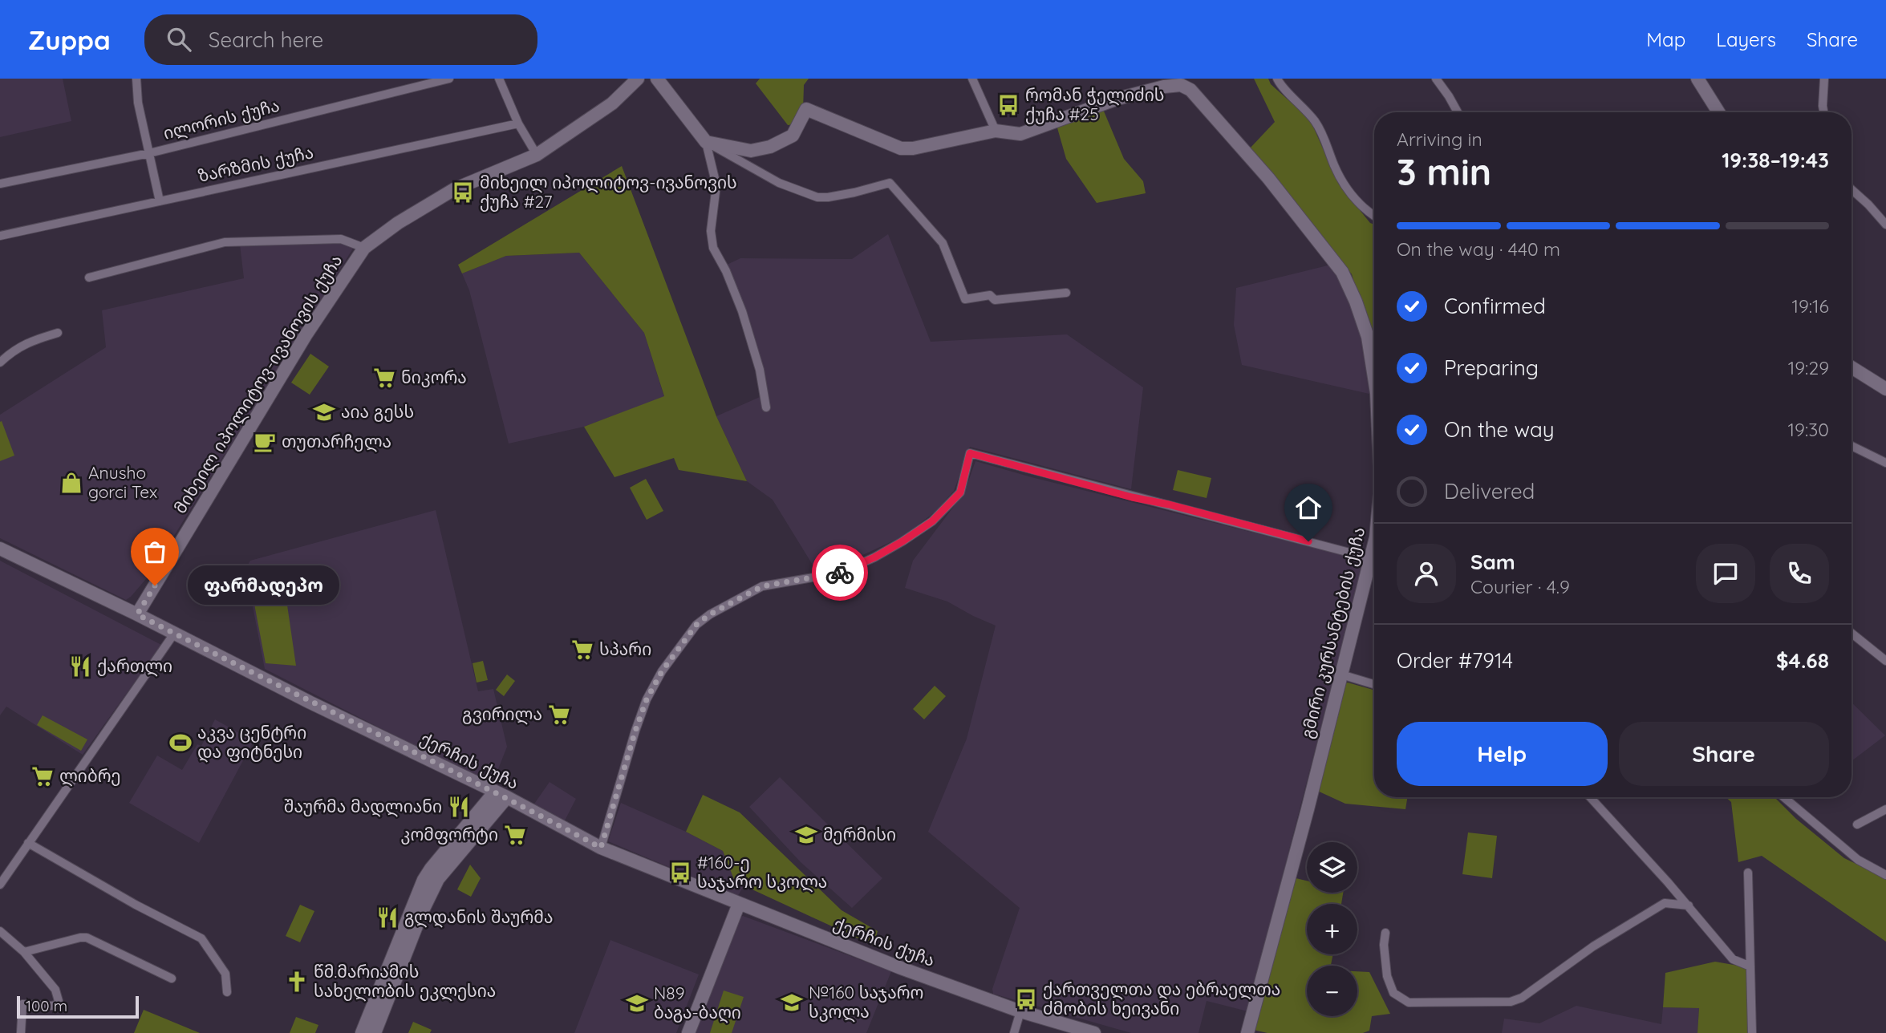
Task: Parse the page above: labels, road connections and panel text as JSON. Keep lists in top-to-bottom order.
{
  "streets": {
    "street": [
      "ილორის ქუჩა",
      "ზარზმის ქუჩა",
      "მიხეილ იპოლიტოვ-ივანოვის ქუჩა",
      "გმირი კურსანტების ქუჩა",
      "ქერჩის ქუჩა"
    ]
  },
  "crossings": [
    ["მიხეილ იპოლიტოვ-ივანოვის ქუჩა", "ქერჩის ქუჩა"]
  ],
  "places": {
    "bus stop": [
      "რომან ჭელიძის ქუჩა #25",
      "მიხეილ იპოლიტოვ-ივანოვის ქუჩა #27",
      "#160-ე საჯარო სკოლა",
      "ქართველთა და ებრაელთა ძმობის ხეივანი"
    ],
    "supermarket": [
      "ნიკორა",
      "სპარი",
      "გვირილა",
      "ლიბრე",
      "კომფორტი"
    ],
    "school or university": [
      "აია გესს",
      "მერმისი",
      "№160 საჯარო სკოლა",
      "N89 ბაგა-ბაღი"
    ],
    "cafe": ["თუთარჩელა"],
    "shop": ["Anusho gorci Tex"],
    "other": ["ფარმადეპო"],
    "restaurant": ["ქართლი", "შაურმა მადლიანი", "გლდანის შაურმა"],
    "sports": ["აკვა ცენტრი და ფიტნესი"],
    "church": ["წმ.მარიამის სახელობის ეკლესია"]
  },
  "scale_bar": "100 m",
  "page": {
    "header": "Zuppa",
    "search": "Search here",
    "nav": ["Map", "Layers", "Share"],
    "heading": ["3 min", "Arriving in", "19:38–19:43"],
    "panel": [
      "Sam",
      "Courier · 4.9",
      "Order #7914",
      "$4.68"
    ],
    "bar": "On the way · 440 m",
    "list": [
      ["Confirmed", "19:16"],
      ["Preparing", "19:29"],
      ["On the way", "19:30"],
      "Delivered"
    ],
    "bubble": "ფარმადეპო",
    "buttons": ["Help", "Share"],
    "map_buttons": ["+", "−"],
    "scale": "100 m"
  }
}
